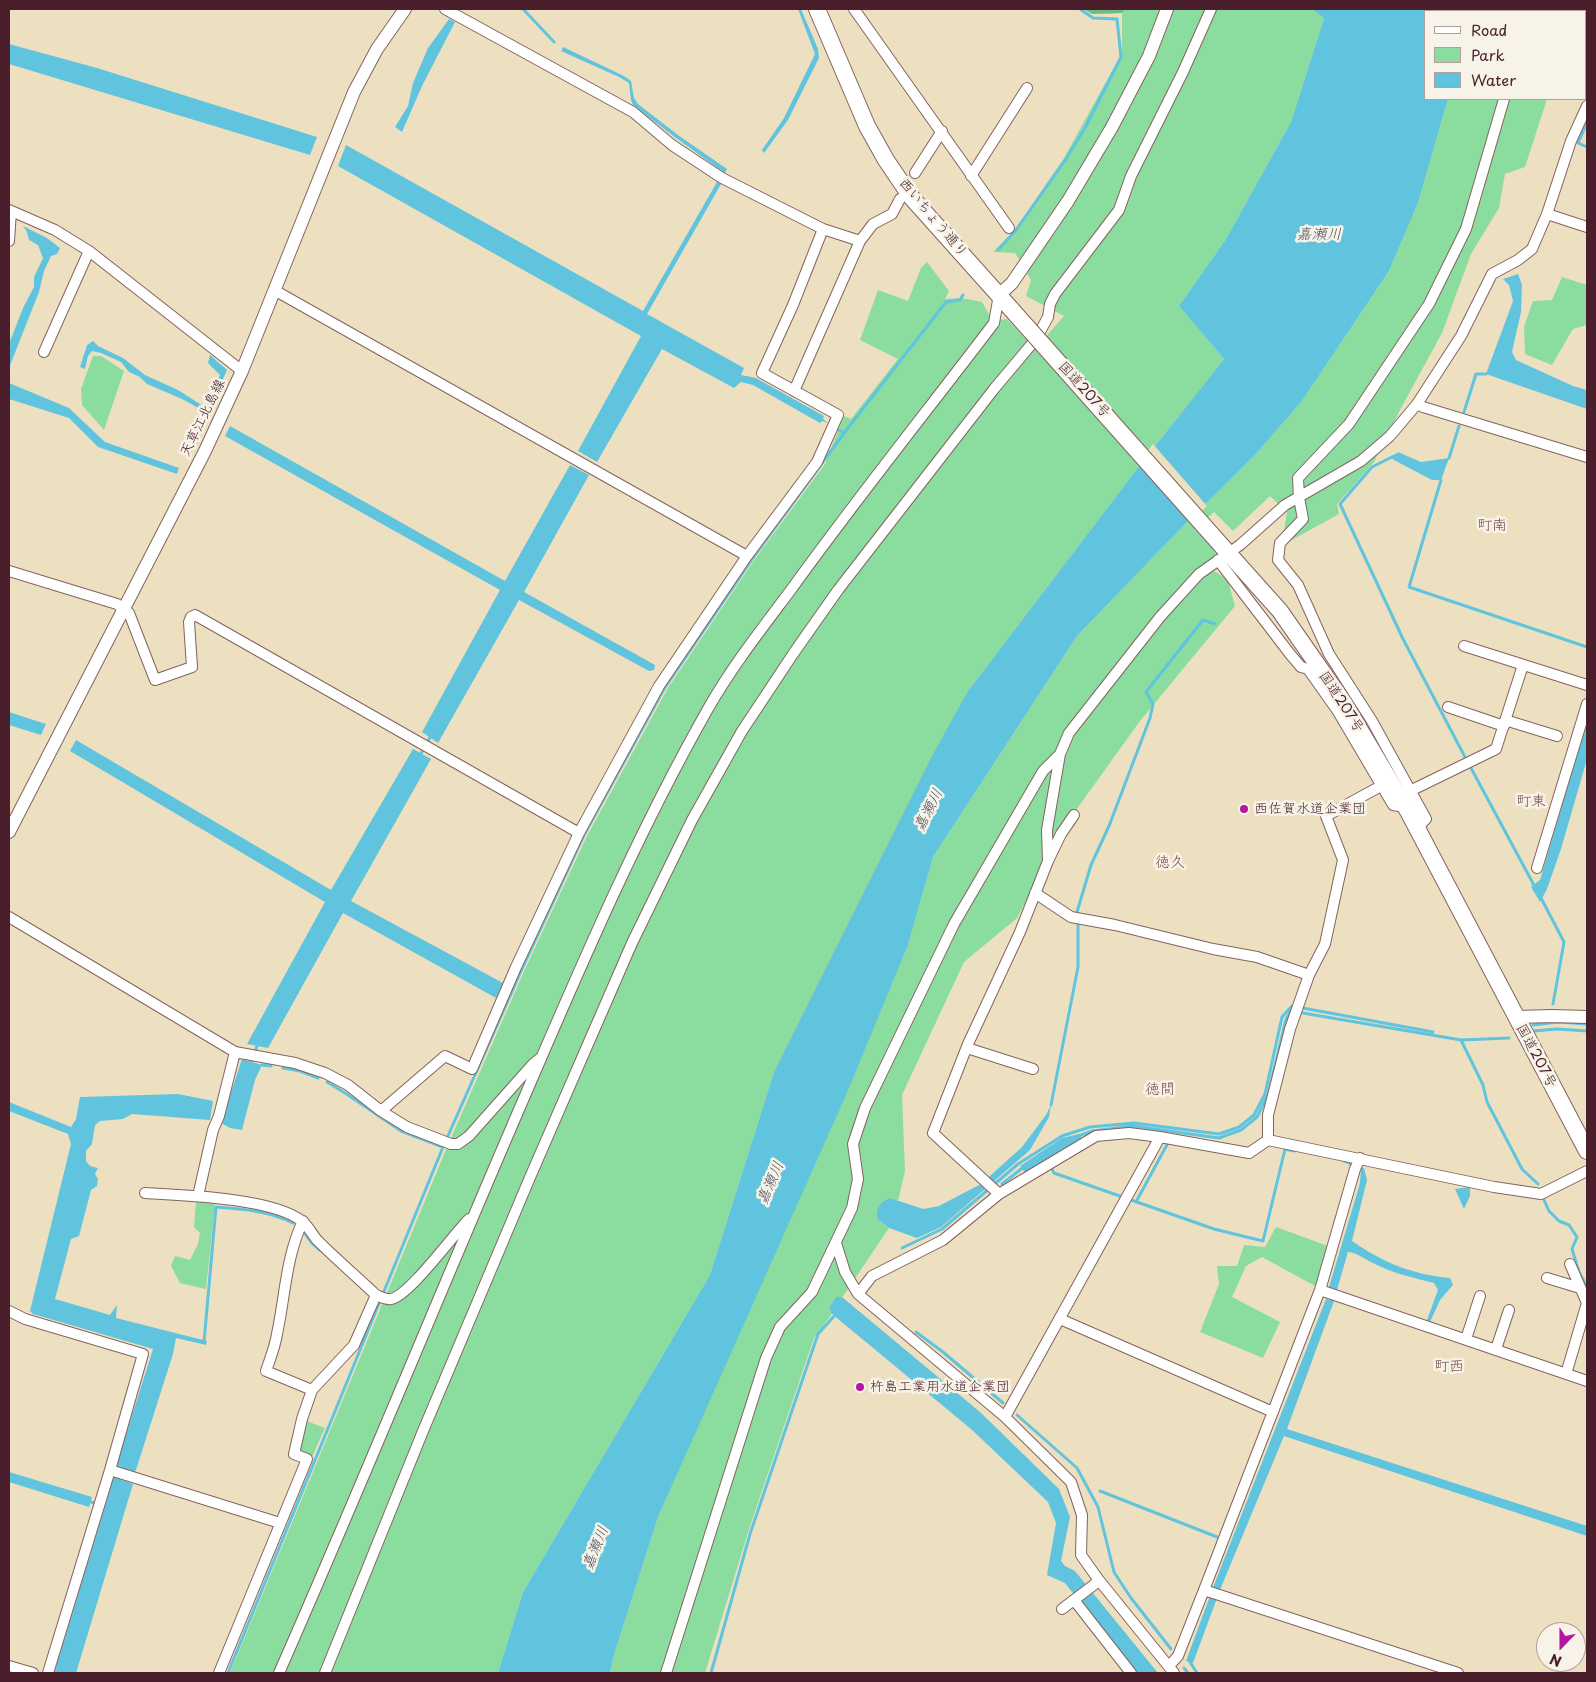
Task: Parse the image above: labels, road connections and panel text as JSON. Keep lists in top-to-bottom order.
{
  "streets": {
    "highway": ["西いちょう通り", "国道207号"],
    "street": ["天草江北島線"]
  },
  "crossings": [
    ["西いちょう通り", "国道207号"]
  ],
  "districts": [
    "町南",
    "町東",
    "徳久",
    "徳間",
    "町西"
  ],
  "water": ["嘉瀬川"],
  "places": ["西佐賀水道企業団", "杵島工業用水道企業団"],
  "legend": ["Road", "Park", "Water"],
  "north": "bottom"
}
